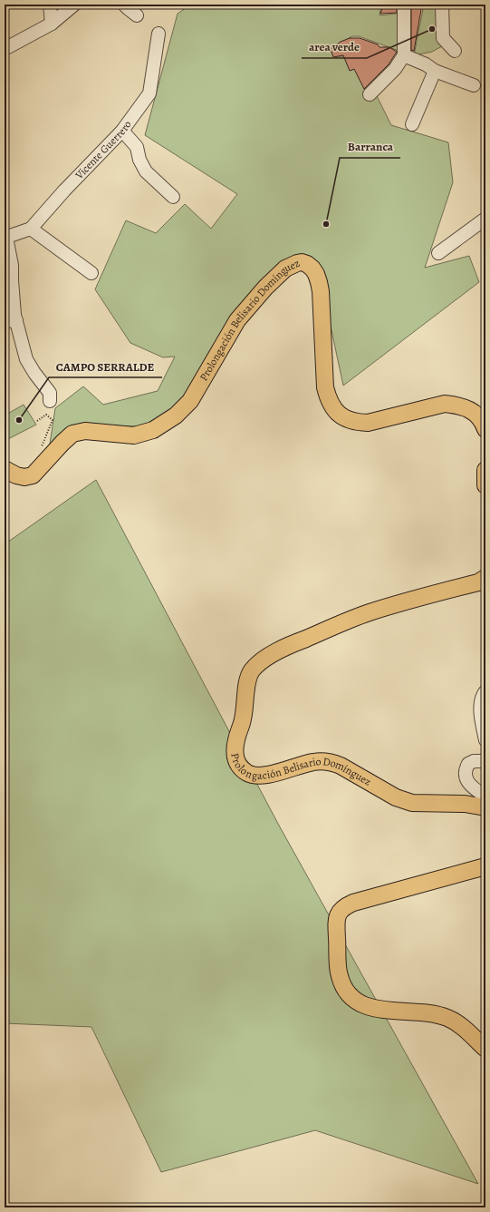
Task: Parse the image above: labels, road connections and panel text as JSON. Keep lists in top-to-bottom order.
{
  "streets": {
    "main road": ["Prolongación Belisario Domínguez"],
    "street": ["Vicente Guerrero"]
  },
  "places": ["area verde", "Barranca", "CAMPO SERRALDE"]
}
